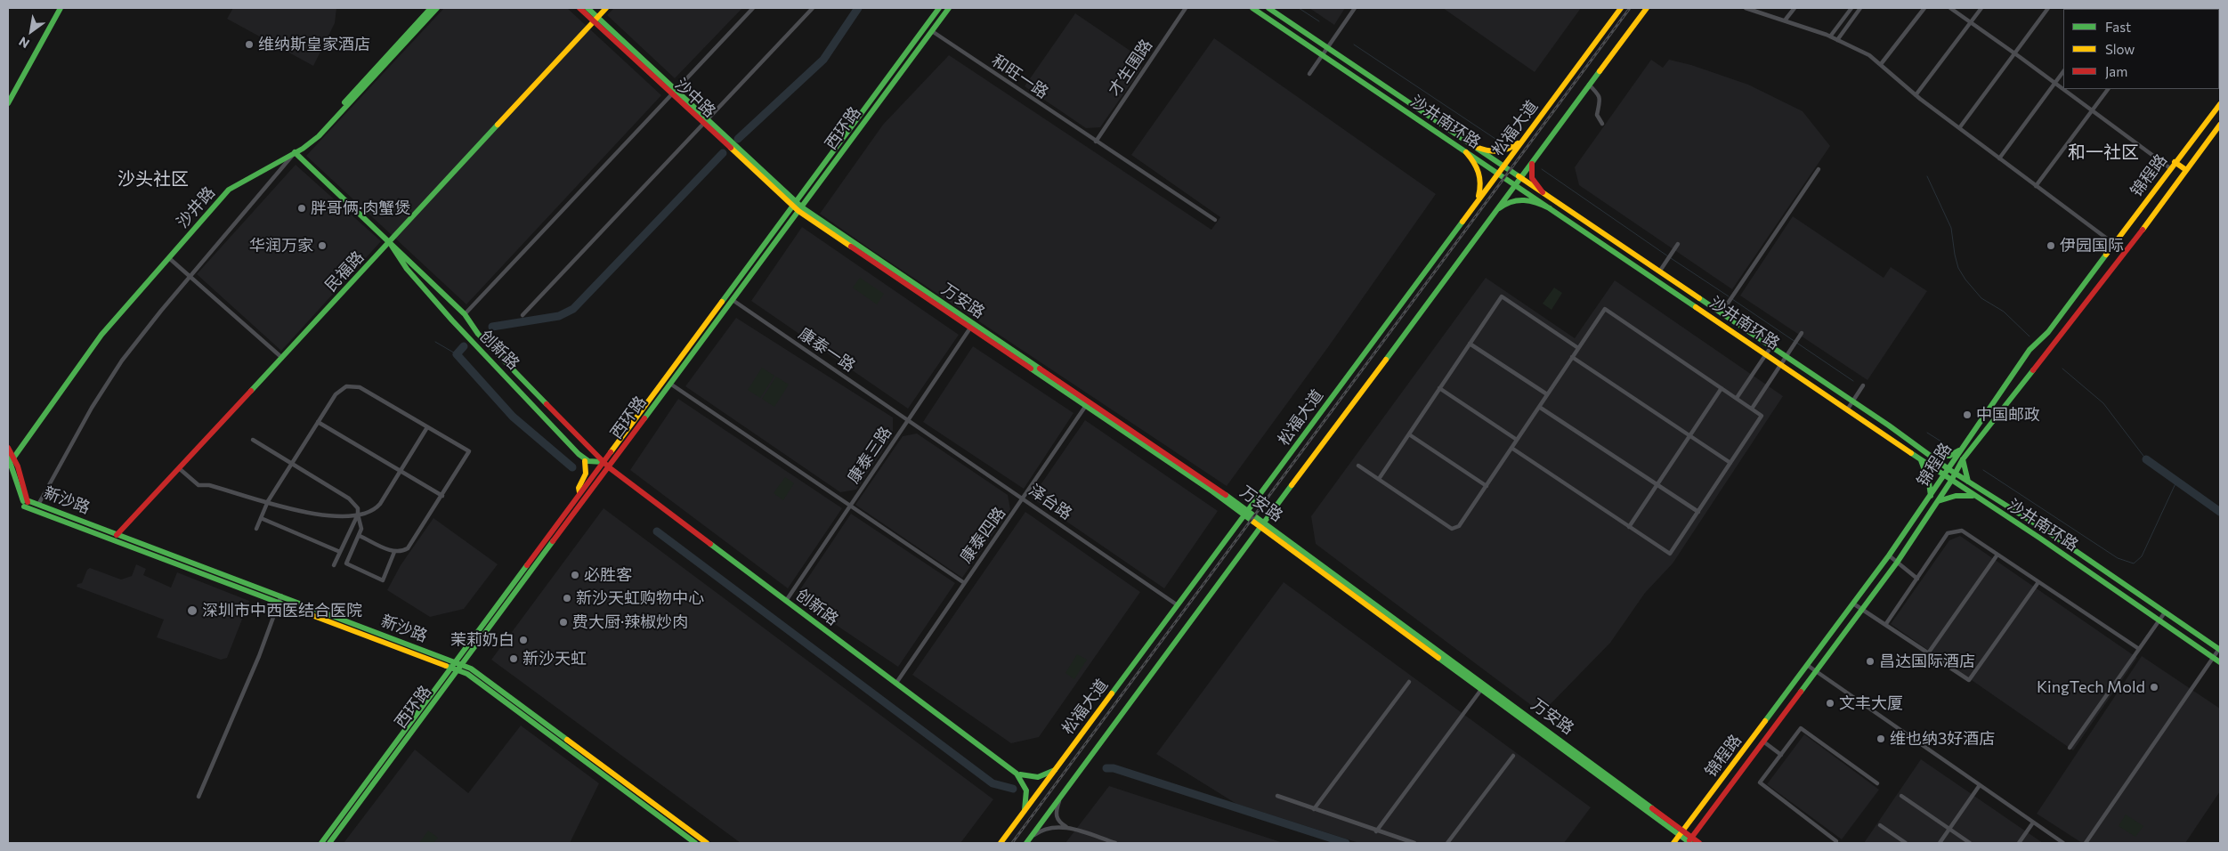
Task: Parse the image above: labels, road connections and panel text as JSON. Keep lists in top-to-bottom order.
{
  "streets": {
    "main road": [
      "沙中路",
      "沙井南环路",
      "西环路",
      "松福大道",
      "锦程路",
      "沙井路",
      "民福路",
      "万安路",
      "创新路",
      "新沙路"
    ],
    "street": [
      "才生围路",
      "和旺一路",
      "康泰一路",
      "康泰三路",
      "泽台路",
      "康泰四路"
    ]
  },
  "crossings": [
    ["才生围路", "和旺一路"],
    ["和旺一路", "西环路"],
    ["沙中路", "西环路"],
    ["沙中路", "民福路"],
    ["沙中路", "万安路"],
    ["沙井南环路", "松福大道"],
    ["沙井南环路", "锦程路"],
    ["西环路", "万安路"],
    ["西环路", "创新路"],
    ["西环路", "康泰一路"],
    ["西环路", "新沙路"],
    ["松福大道", "万安路"],
    ["松福大道", "创新路"],
    ["松福大道", "泽台路"],
    ["锦程路", "万安路"],
    ["沙井路", "创新路"],
    ["沙井路", "新沙路"],
    ["民福路", "创新路"],
    ["民福路", "新沙路"],
    ["万安路", "康泰三路"],
    ["万安路", "康泰四路"],
    ["创新路", "康泰三路"],
    ["创新路", "康泰四路"],
    ["康泰一路", "康泰三路"],
    ["康泰一路", "泽台路"],
    ["康泰三路", "泽台路"],
    ["泽台路", "康泰四路"]
  ],
  "districts": ["和一社区", "沙头社区"],
  "places": [
    "维纳斯皇家酒店",
    "胖哥俩·肉蟹煲",
    "华润万家",
    "伊园国际",
    "中国邮政",
    "必胜客",
    "新沙天虹购物中心",
    "深圳市中西医结合医院",
    "费大厨·辣椒炒肉",
    "茉莉奶白",
    "新沙天虹",
    "昌达国际酒店",
    "KingTech Mold",
    "文丰大厦",
    "维也纳3好酒店"
  ],
  "legend": ["Fast", "Slow", "Jam"],
  "north": "bottom left"
}
